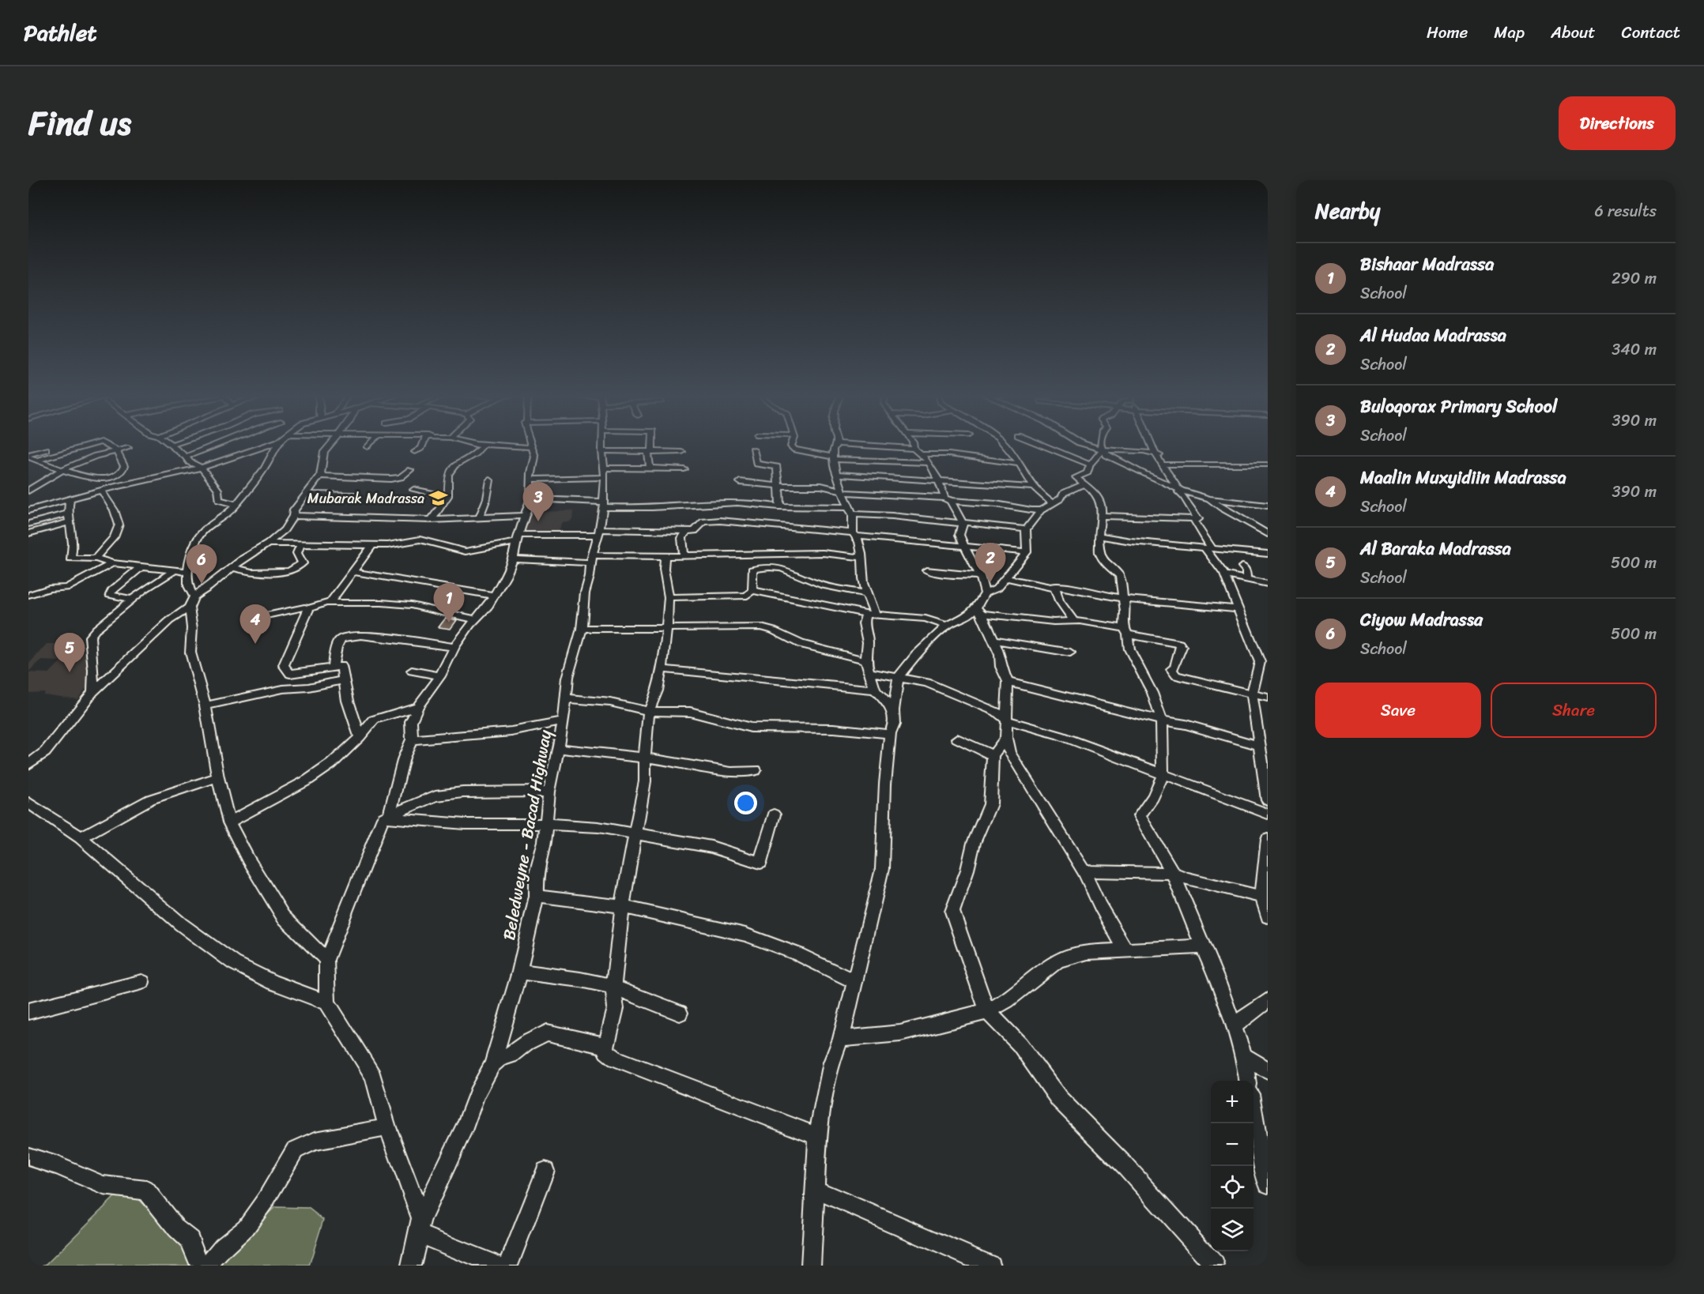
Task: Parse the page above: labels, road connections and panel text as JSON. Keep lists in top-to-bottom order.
{
  "streets": {
    "street": ["Beledweyne - Bacad Highway"]
  },
  "places": {
    "school or university": ["Mubarak Madrassa"]
  },
  "page": {
    "header": "Pathlet",
    "nav": [
      "Home",
      "Map",
      "About",
      "Contact"
    ],
    "title": "Find us",
    "buttons": [
      "Directions",
      ["Save", "Share"]
    ],
    "heading": ["Nearby", "6 results"],
    "list": [
      {
        "mark": "1",
        "name": "Bishaar Madrassa",
        "note": "School",
        "value": "290 m"
      },
      {
        "mark": "2",
        "name": "Al Hudaa Madrassa",
        "note": "School",
        "value": "340 m"
      },
      {
        "mark": "3",
        "name": "Buloqorax Primary School",
        "note": "School",
        "value": "390 m"
      },
      {
        "mark": "4",
        "name": "Maalin Muxyidiin Madrassa",
        "note": "School",
        "value": "390 m"
      },
      {
        "mark": "5",
        "name": "Al Baraka Madrassa",
        "note": "School",
        "value": "500 m"
      },
      {
        "mark": "6",
        "name": "Ciyow Madrassa",
        "note": "School",
        "value": "500 m"
      }
    ],
    "pins": [
      "3",
      "2",
      "6",
      "1",
      "4",
      "5"
    ],
    "map_buttons": ["+", "−"]
  }
}
